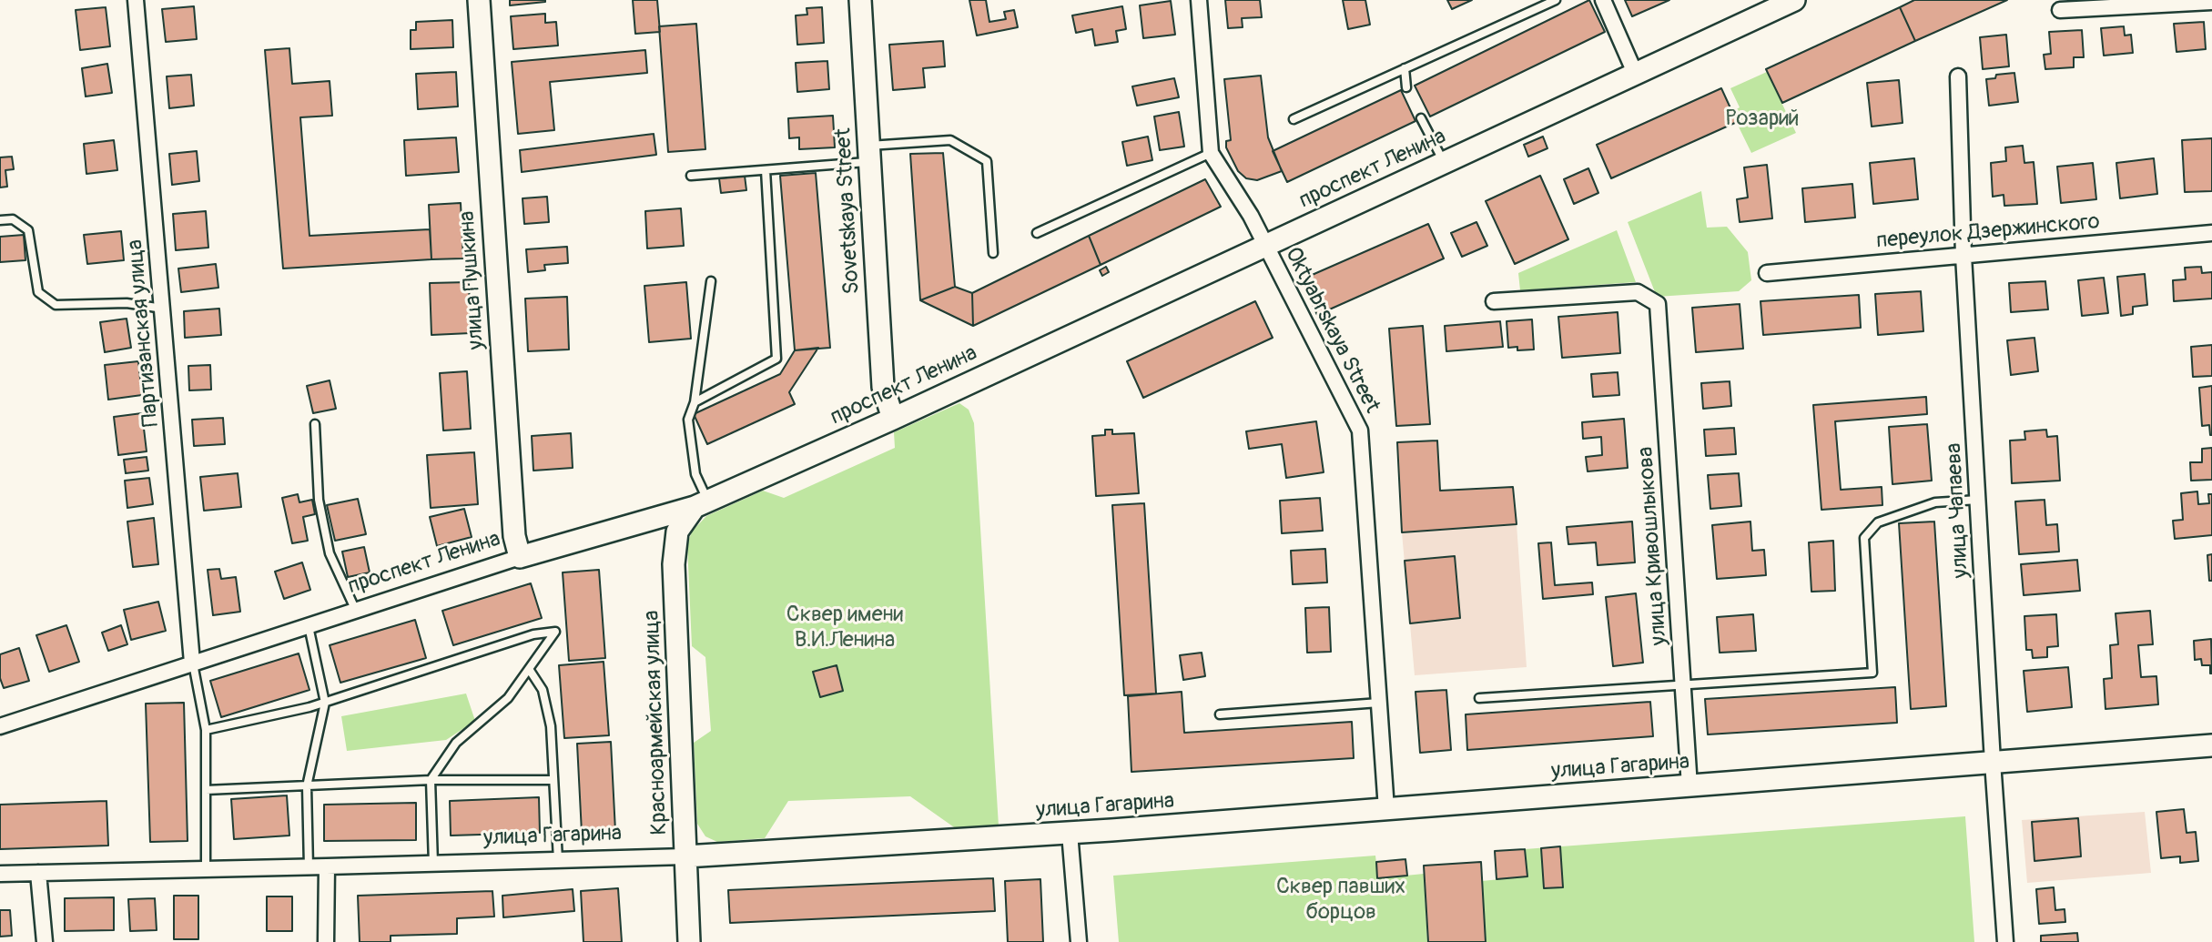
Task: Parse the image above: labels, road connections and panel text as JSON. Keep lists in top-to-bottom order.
{
  "streets": {
    "street": [
      "проспект Ленина",
      "Sovetskaya Street",
      "переулок Дзержинского",
      "улица Пушкина",
      "Oktyabrskaya Street",
      "Партизанская улица",
      "улица Чапаева",
      "улица Кривошлыкова",
      "Красноармейская улица",
      "улица Гагарина"
    ]
  },
  "crossings": [
    ["проспект Ленина", "Sovetskaya Street"],
    ["проспект Ленина", "улица Пушкина"],
    ["проспект Ленина", "Oktyabrskaya Street"],
    ["проспект Ленина", "Партизанская улица"],
    ["проспект Ленина", "Красноармейская улица"],
    ["переулок Дзержинского", "улица Чапаева"],
    ["Oktyabrskaya Street", "улица Гагарина"],
    ["улица Чапаева", "улица Гагарина"],
    ["улица Кривошлыкова", "улица Гагарина"],
    ["Красноармейская улица", "улица Гагарина"]
  ],
  "parks": ["Розарий", "Сквер имени В.И.Ленина", "Сквер павших борцов"]
}
